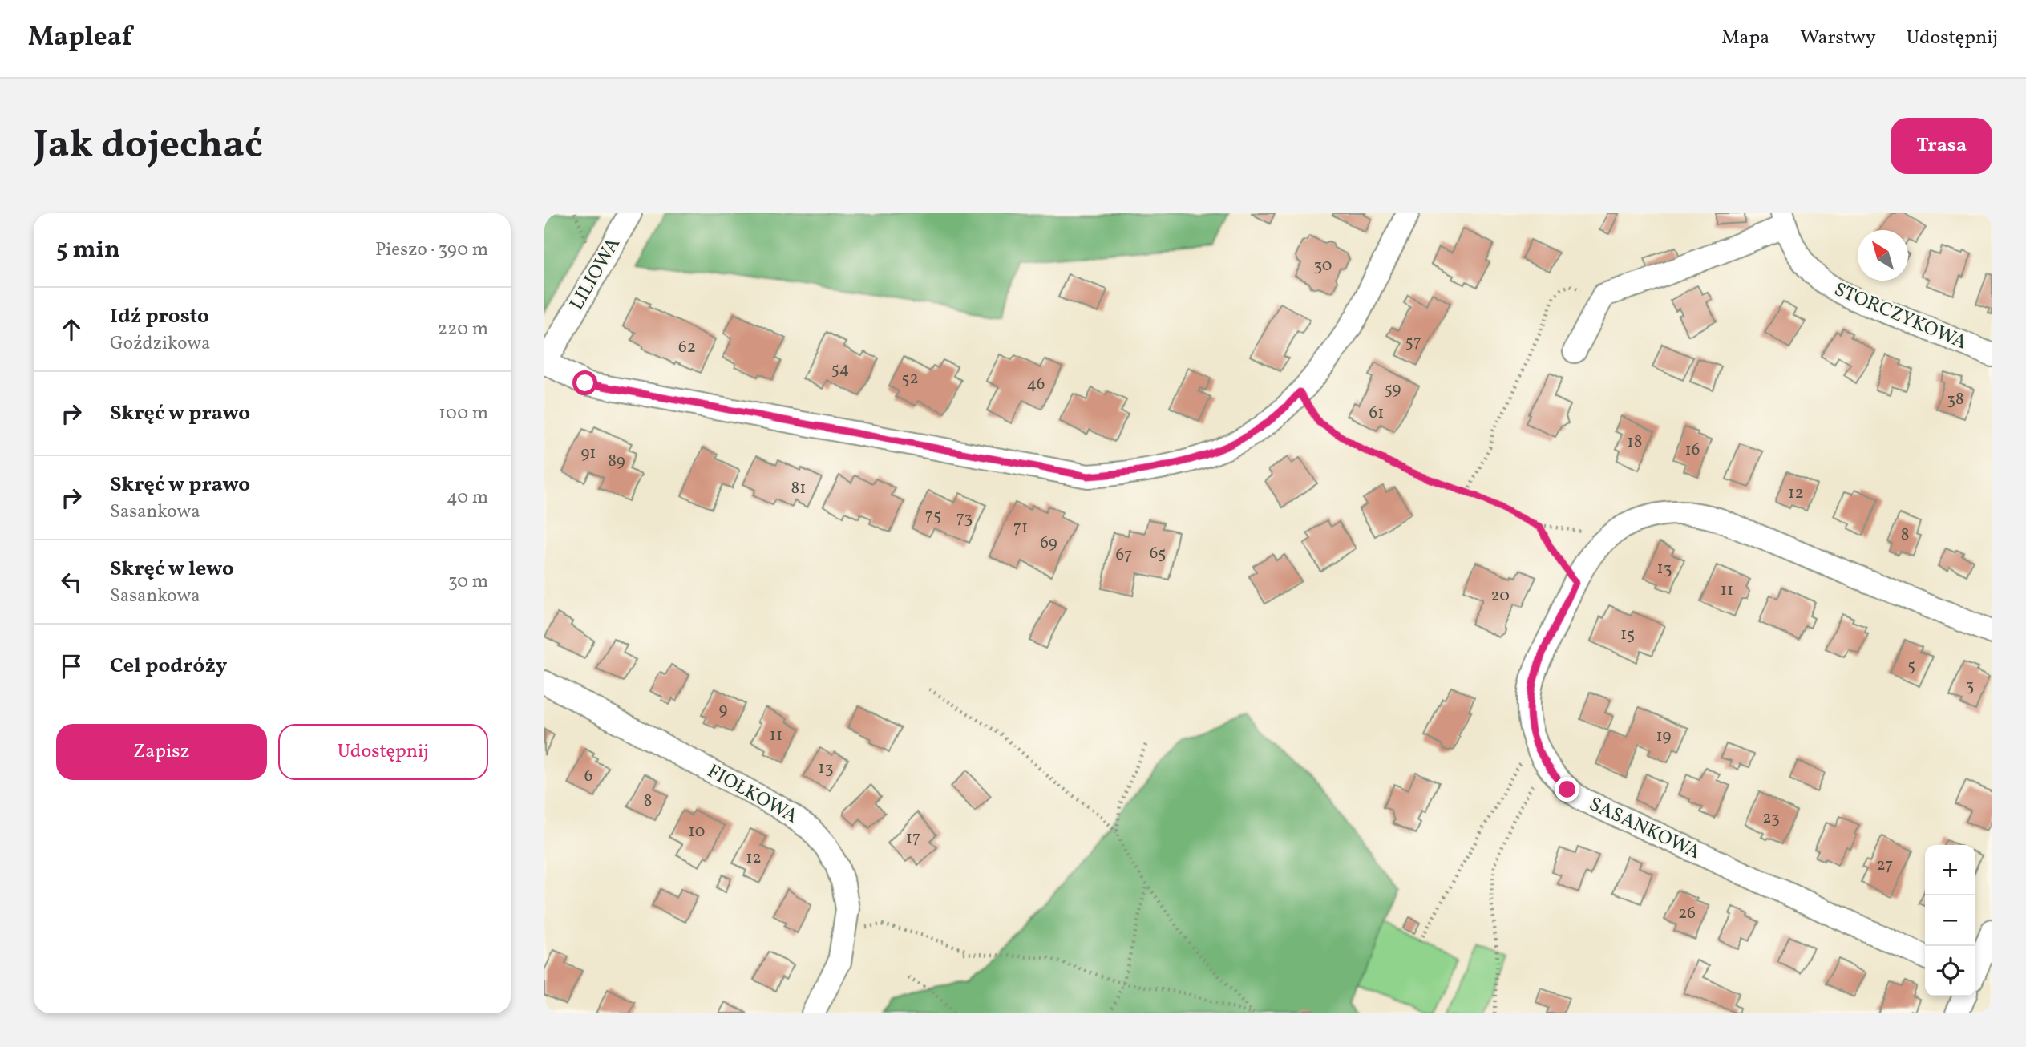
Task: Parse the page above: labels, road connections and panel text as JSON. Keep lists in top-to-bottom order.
{
  "streets": {
    "street": [
      "LILIOWA",
      "STORCZYKOWA",
      "FIOŁKOWA",
      "SASANKOWA"
    ]
  },
  "house_numbers": [
    "30",
    "57",
    "62",
    "54",
    "52",
    "46",
    "59",
    "38",
    "61",
    "18",
    "16",
    "91",
    "89",
    "81",
    "12",
    "75",
    "73",
    "71",
    "8",
    "69",
    "65",
    "67",
    "13",
    "11",
    "20",
    "15",
    "5",
    "3",
    "9",
    "11",
    "19",
    "13",
    "6",
    "8",
    "23",
    "10",
    "17",
    "12",
    "27",
    "26"
  ],
  "north": "top left",
  "page": {
    "header": "Mapleaf",
    "nav": ["Mapa", "Warstwy", "Udostępnij"],
    "buttons": [
      "Trasa",
      ["Zapisz", "Udostępnij"]
    ],
    "title": "Jak dojechać",
    "heading": ["5 min", "Pieszo · 390 m"],
    "list": [
      ["Idź prosto", "Goździkowa", "220 m"],
      ["Skręć w prawo", "100 m"],
      ["Skręć w prawo", "Sasankowa", "40 m"],
      ["Skręć w lewo", "Sasankowa", "30 m"],
      "Cel podróży"
    ],
    "map_buttons": ["+", "−"]
  }
}
